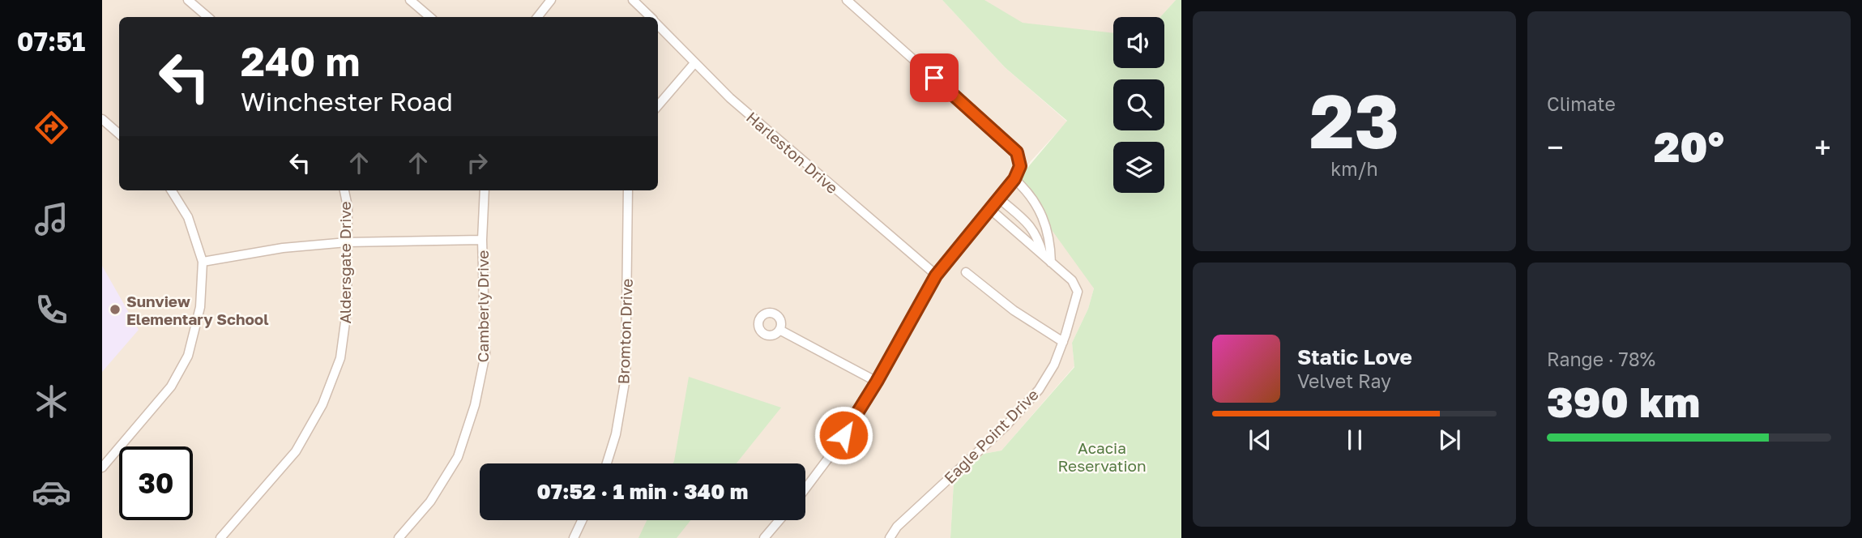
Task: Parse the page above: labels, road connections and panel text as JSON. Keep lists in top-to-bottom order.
{
  "streets": {
    "street": [
      "Harleston Drive",
      "Aldersgate Drive",
      "Camberly Drive",
      "Bromton Drive",
      "Eagle Point Drive"
    ]
  },
  "parks": ["Acacia Reservation"],
  "places": ["Sunview Elementary School"],
  "page": {
    "tabs": "07:51",
    "tile": [
      ["23", "km/h"],
      "Climate",
      ["Range · 78%", "390 km"]
    ],
    "turn": ["240 m", "Winchester Road"],
    "heat": ["−", "20°", "+"],
    "song": ["Static Love", "Velvet Ray"],
    "limit": "30",
    "trip": "07:52 · 1 min · 340 m"
  }
}
